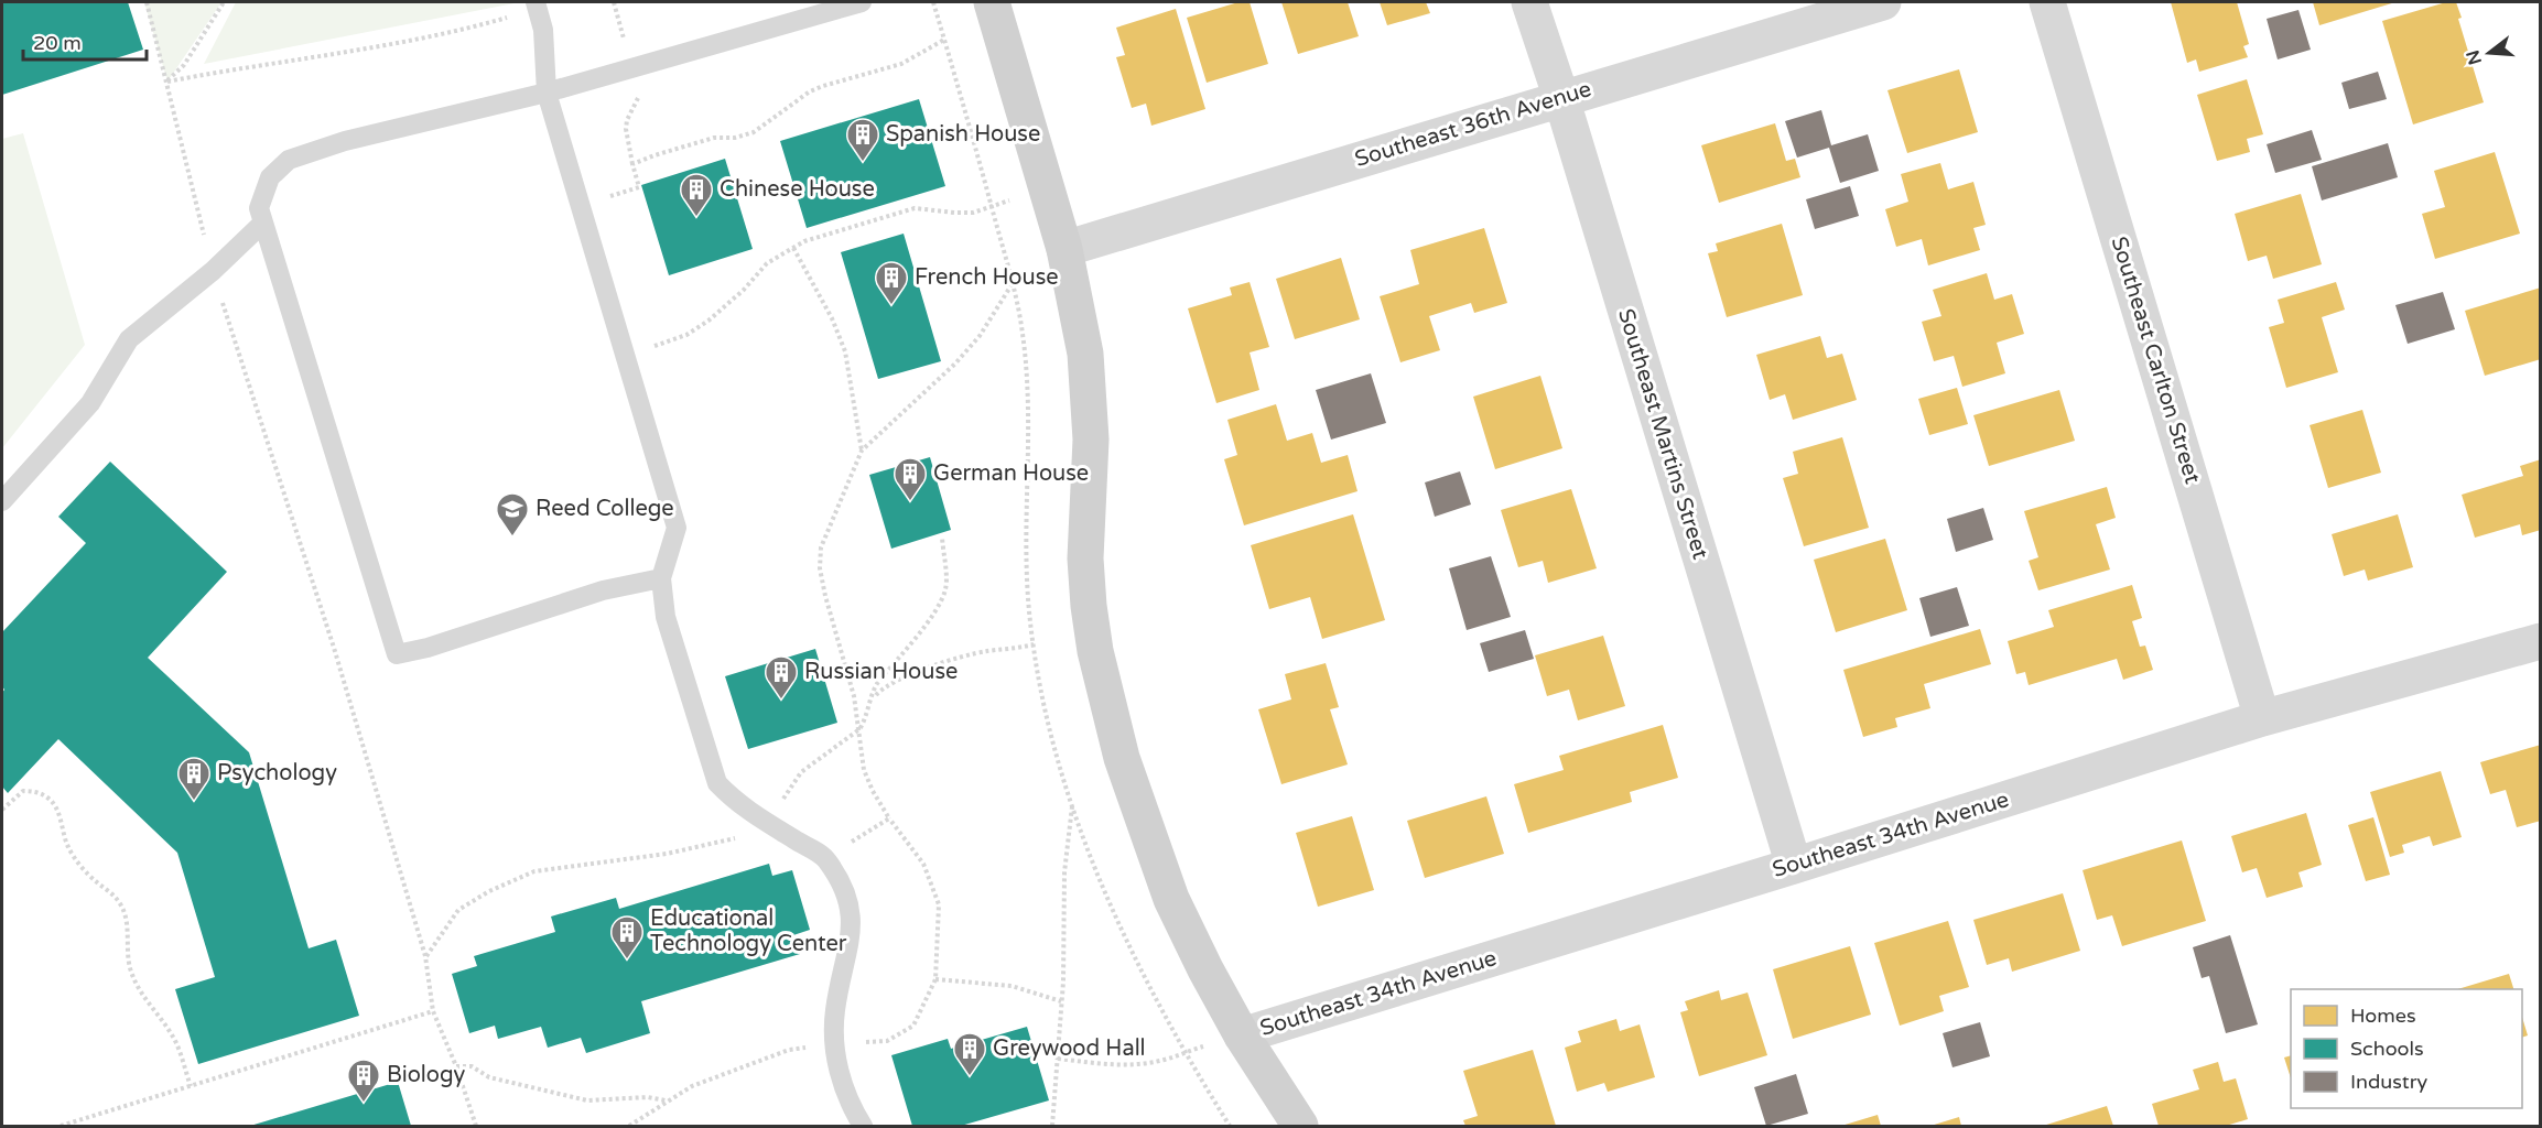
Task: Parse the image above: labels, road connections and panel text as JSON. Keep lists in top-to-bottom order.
{
  "streets": {
    "street": [
      "Southeast 36th Avenue",
      "Southeast Carlton Street",
      "Southeast Martins Street",
      "Southeast 34th Avenue"
    ]
  },
  "crossings": [
    ["Southeast 36th Avenue", "Southeast Martins Street"],
    ["Southeast Carlton Street", "Southeast 34th Avenue"],
    ["Southeast Martins Street", "Southeast 34th Avenue"]
  ],
  "places": {
    "building": [
      "Spanish House",
      "Chinese House",
      "French House",
      "German House",
      "Russian House",
      "Psychology",
      "Educational Technology Center",
      "Greywood Hall",
      "Biology"
    ],
    "school or university": ["Reed College"]
  },
  "legend": ["Homes", "Schools", "Industry"],
  "scale_bar": "20 m",
  "north": "left"
}
